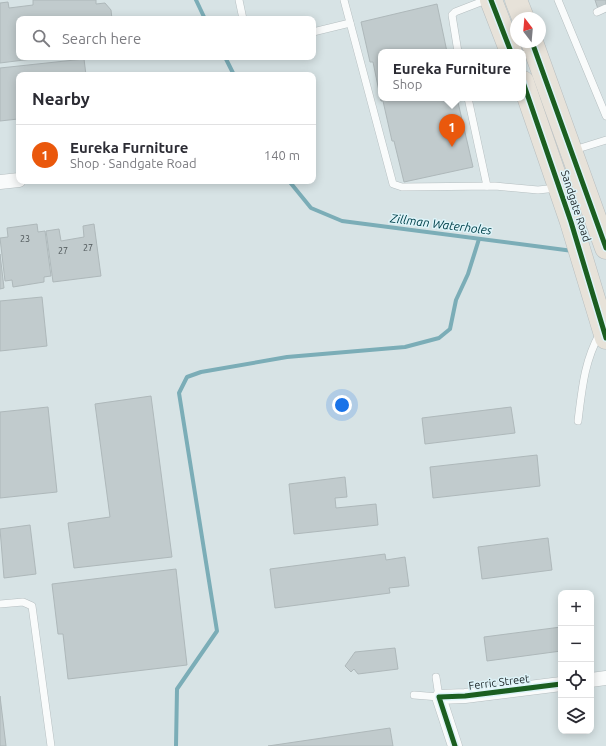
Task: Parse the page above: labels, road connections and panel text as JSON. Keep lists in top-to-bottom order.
{
  "streets": {
    "highway": ["Sandgate Road"],
    "street": ["Ferric Street"]
  },
  "water": ["Zillman Waterholes"],
  "house_numbers": ["23", "27", "27"],
  "north": "top",
  "page": {
    "search": "Search here",
    "popup": ["Eureka Furniture", "Shop"],
    "heading": "Nearby",
    "pins": "1",
    "list": [
      {
        "mark": "1",
        "name": "Eureka Furniture",
        "note": "Shop · Sandgate Road",
        "value": "140 m"
      }
    ],
    "map_buttons": ["+", "−"]
  }
}
